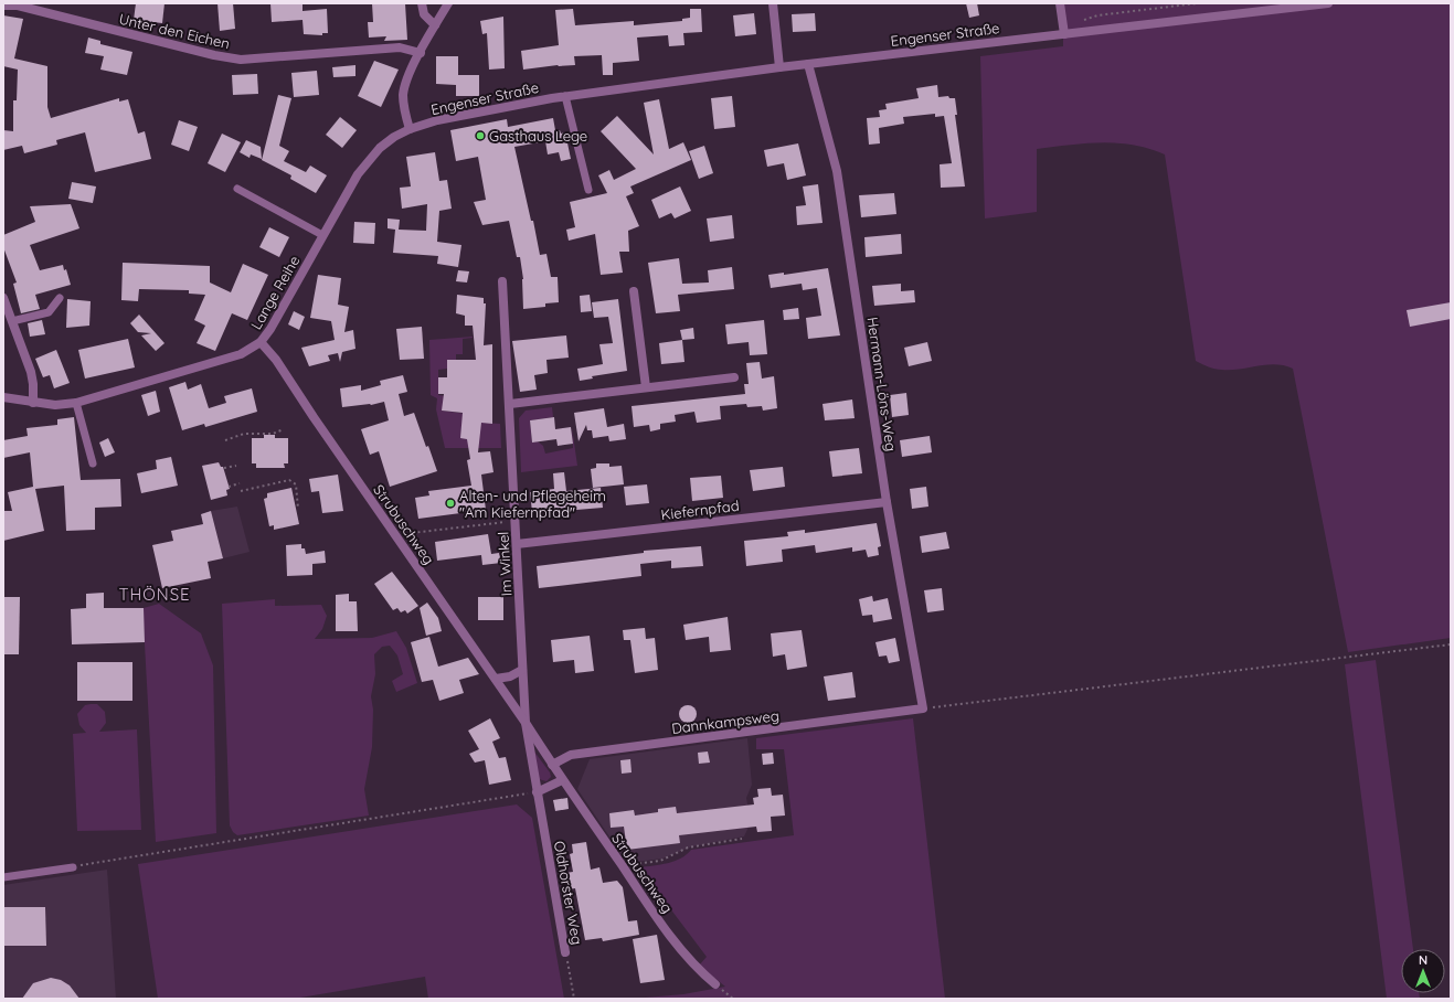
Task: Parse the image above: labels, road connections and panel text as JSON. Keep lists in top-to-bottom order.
{
  "streets": {
    "street": [
      "Unter den Eichen",
      "Engenser Straße",
      "Lange Reihe",
      "Hermann-Löns-Weg",
      "Kiefernpfad",
      "Strubuschweg",
      "Im Winkel",
      "Dannkampsweg",
      "Oldhorster Weg"
    ]
  },
  "crossings": [
    ["Engenser Straße", "Lange Reihe"],
    ["Engenser Straße", "Hermann-Löns-Weg"],
    ["Lange Reihe", "Strubuschweg"],
    ["Hermann-Löns-Weg", "Kiefernpfad"],
    ["Hermann-Löns-Weg", "Dannkampsweg"],
    ["Kiefernpfad", "Im Winkel"],
    ["Strubuschweg", "Im Winkel"],
    ["Strubuschweg", "Dannkampsweg"],
    ["Strubuschweg", "Oldhorster Weg"]
  ],
  "districts": ["THÖNSE"],
  "places": ["Gasthaus Lege", "Alten- und Pflegeheim \"Am Kiefernpfad\""],
  "north": "top"
}
